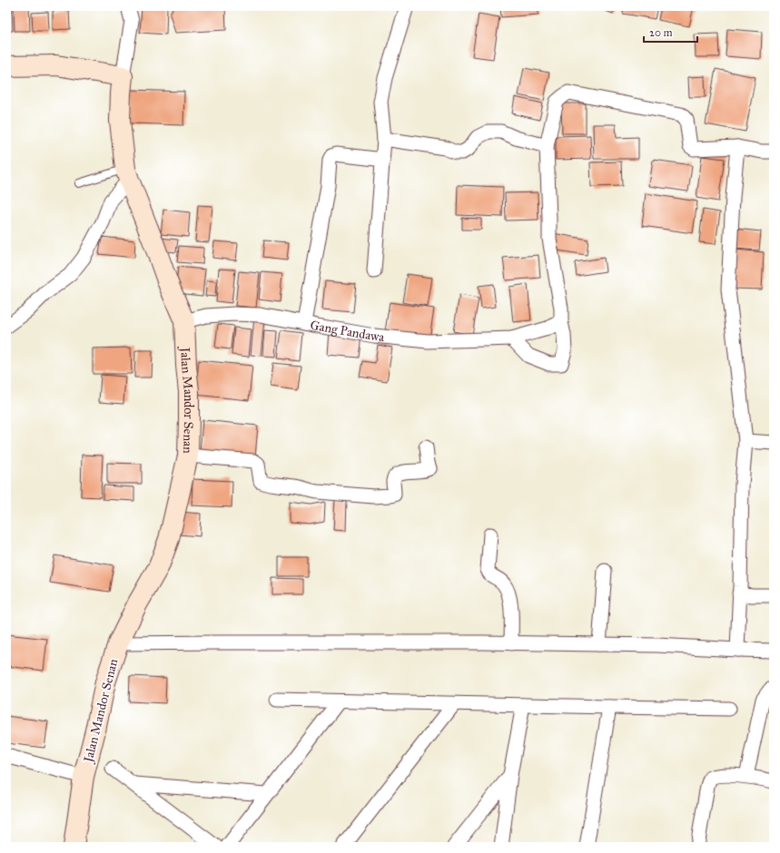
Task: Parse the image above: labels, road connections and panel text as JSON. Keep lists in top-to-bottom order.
{
  "streets": {
    "street": ["Gang Pandawa", "Jalan Mandor Senan"]
  },
  "crossings": [
    ["Gang Pandawa", "Jalan Mandor Senan"]
  ],
  "scale_bar": "20 m"
}
